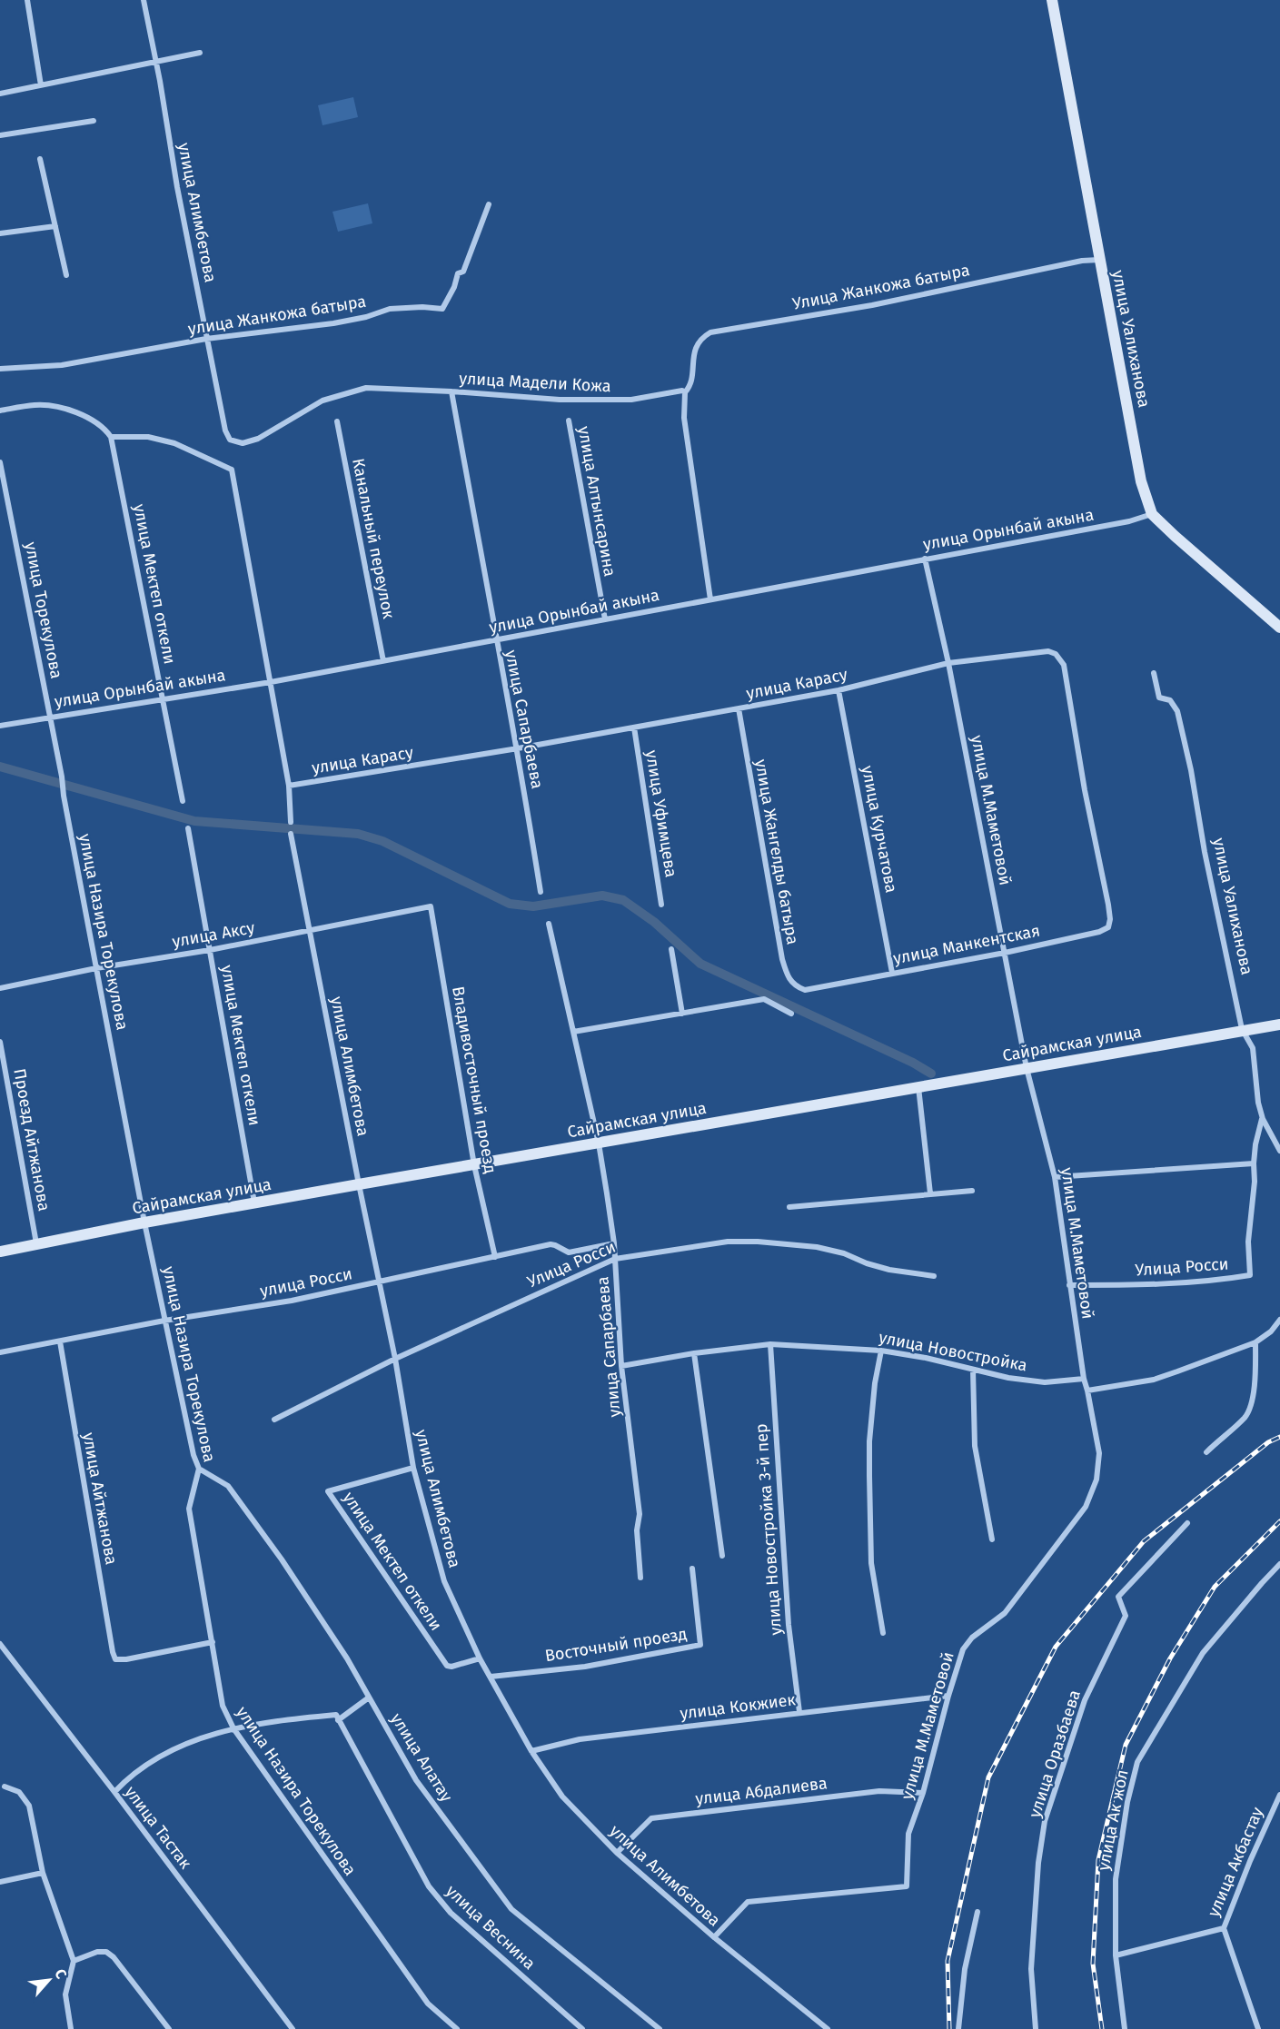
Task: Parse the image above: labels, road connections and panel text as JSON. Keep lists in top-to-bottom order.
{
  "streets": {
    "main road": ["улица Уалиханова", "Сайрамская улица"],
    "street": [
      "улица Алимбетова",
      "Улица Жанкожа батыра",
      "улица Жанкожа батыра",
      "улица Мадели Кожа",
      "улица Алтынсарина",
      "улица Орынбай акына",
      "Канальный переулок",
      "улица Мектеп откели",
      "улица Торекулова",
      "улица Карасу",
      "улица Сапарбаева",
      "улица М.Маметовой",
      "улица Уфимцева",
      "улица Курчатова",
      "улица Жангелды батыра",
      "улица Назира Торекулова",
      "улица Аксу",
      "улица Манкентская",
      "Владивосточный проезд",
      "Проезд Айтжанова",
      "Улица Росси",
      "улица Росси",
      "улица Новостройка",
      "улица Айтжанова",
      "улица Новостройка 3-й пер",
      "Восточный проезд",
      "улица Кокжиек",
      "улица Оразбаева",
      "улица Алатау",
      "улица Абдалиева",
      "улица Ак жол",
      "улица Тастак",
      "улица Акбастау",
      "улица Веснина"
    ]
  },
  "crossings": [
    ["улица Алимбетова", "улица Жанкожа батыра"],
    ["улица Алимбетова", "улица Мадели Кожа"],
    ["улица Алимбетова", "улица Мектеп откели"],
    ["улица Алимбетова", "улица М.Маметовой"],
    ["улица Алимбетова", "улица Аксу"],
    ["улица Алимбетова", "Сайрамская улица"],
    ["улица Алимбетова", "Улица Росси"],
    ["улица Алимбетова", "улица Росси"],
    ["улица Алимбетова", "Восточный проезд"],
    ["улица Алимбетова", "улица Кокжиек"],
    ["улица Алимбетова", "улица Абдалиева"],
    ["Улица Жанкожа батыра", "улица Уалиханова"],
    ["Улица Жанкожа батыра", "улица Мадели Кожа"],
    ["улица Уалиханова", "улица Орынбай акына"],
    ["улица Уалиханова", "Сайрамская улица"],
    ["улица Уалиханова", "Улица Росси"],
    ["улица Мадели Кожа", "улица Сапарбаева"],
    ["улица Алтынсарина", "улица Орынбай акына"],
    ["улица Орынбай акына", "Канальный переулок"],
    ["улица Орынбай акына", "улица Мектеп откели"],
    ["улица Орынбай акына", "улица Торекулова"],
    ["улица Орынбай акына", "улица Сапарбаева"],
    ["улица Орынбай акына", "улица М.Маметовой"],
    ["улица Мектеп откели", "улица Аксу"],
    ["улица Мектеп откели", "Сайрамская улица"],
    ["улица Торекулова", "улица Назира Торекулова"],
    ["улица Карасу", "улица Сапарбаева"],
    ["улица Карасу", "улица М.Маметовой"],
    ["улица Карасу", "улица Уфимцева"],
    ["улица Карасу", "улица Курчатова"],
    ["улица Карасу", "улица Жангелды батыра"],
    ["улица Карасу", "улица Манкентская"],
    ["улица Сапарбаева", "Сайрамская улица"],
    ["улица Сапарбаева", "Улица Росси"],
    ["улица Сапарбаева", "улица Росси"],
    ["улица Сапарбаева", "улица Новостройка"],
    ["улица М.Маметовой", "улица Манкентская"],
    ["улица М.Маметовой", "Сайрамская улица"],
    ["улица М.Маметовой", "Улица Росси"],
    ["улица М.Маметовой", "улица Новостройка"],
    ["улица М.Маметовой", "улица Кокжиек"],
    ["улица М.Маметовой", "улица Абдалиева"],
    ["улица Курчатова", "улица Манкентская"],
    ["улица Жангелды батыра", "улица Манкентская"],
    ["улица Назира Торекулова", "улица Аксу"],
    ["улица Назира Торекулова", "Сайрамская улица"],
    ["улица Назира Торекулова", "улица Росси"],
    ["улица Назира Торекулова", "улица Айтжанова"],
    ["улица Назира Торекулова", "улица Алатау"],
    ["улица Аксу", "Владивосточный проезд"],
    ["Сайрамская улица", "Владивосточный проезд"],
    ["Сайрамская улица", "Проезд Айтжанова"],
    ["Владивосточный проезд", "улица Росси"],
    ["улица Росси", "улица Айтжанова"],
    ["улица Новостройка", "улица Новостройка 3-й пер"],
    ["улица Новостройка 3-й пер", "улица Кокжиек"],
    ["улица Ак жол", "улица Акбастау"]
  ],
  "north": "top right"
}
